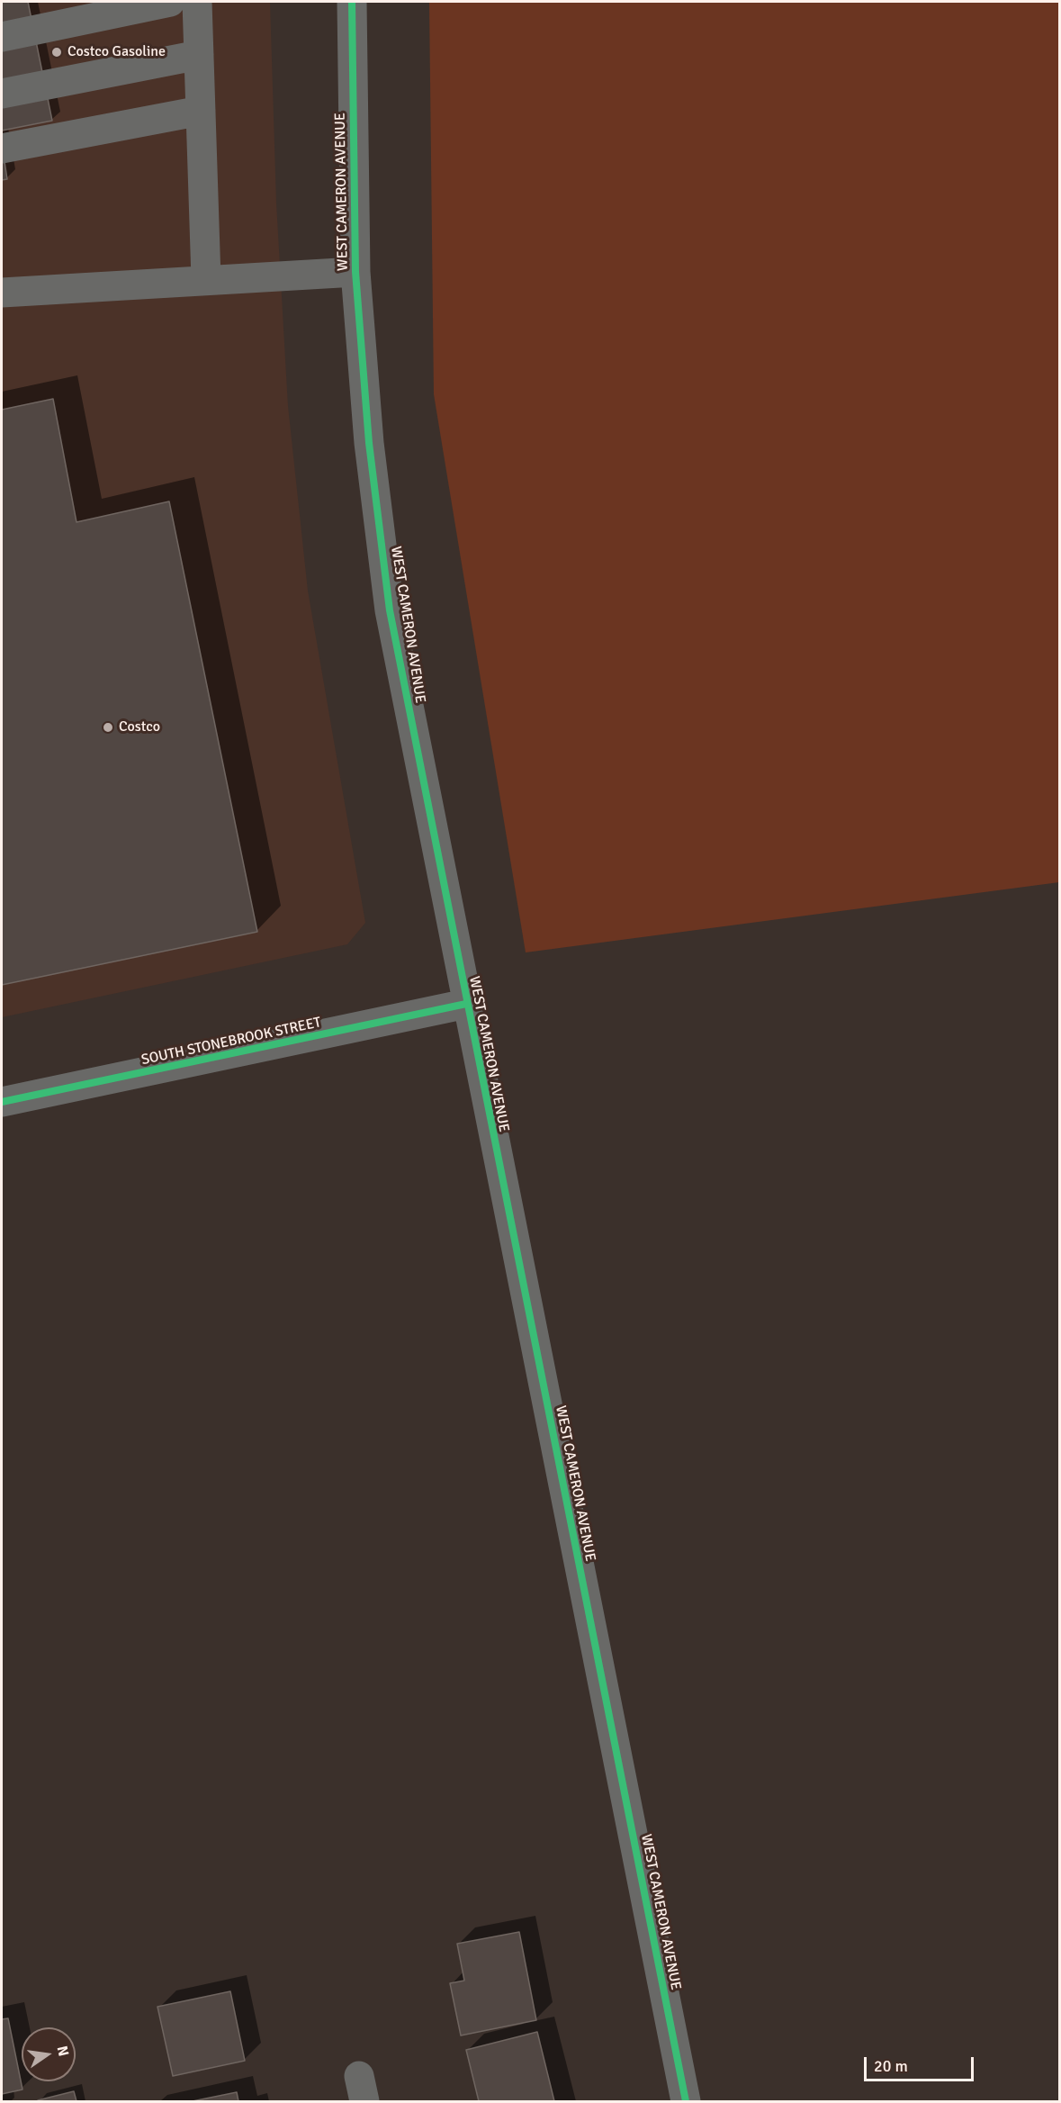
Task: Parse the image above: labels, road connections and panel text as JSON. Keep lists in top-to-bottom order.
{
  "streets": {
    "street": ["WEST CAMERON AVENUE", "SOUTH STONEBROOK STREET"]
  },
  "crossings": [
    ["WEST CAMERON AVENUE", "SOUTH STONEBROOK STREET"]
  ],
  "places": ["Costco Gasoline", "Costco"],
  "scale_bar": "20 m",
  "north": "right"
}
